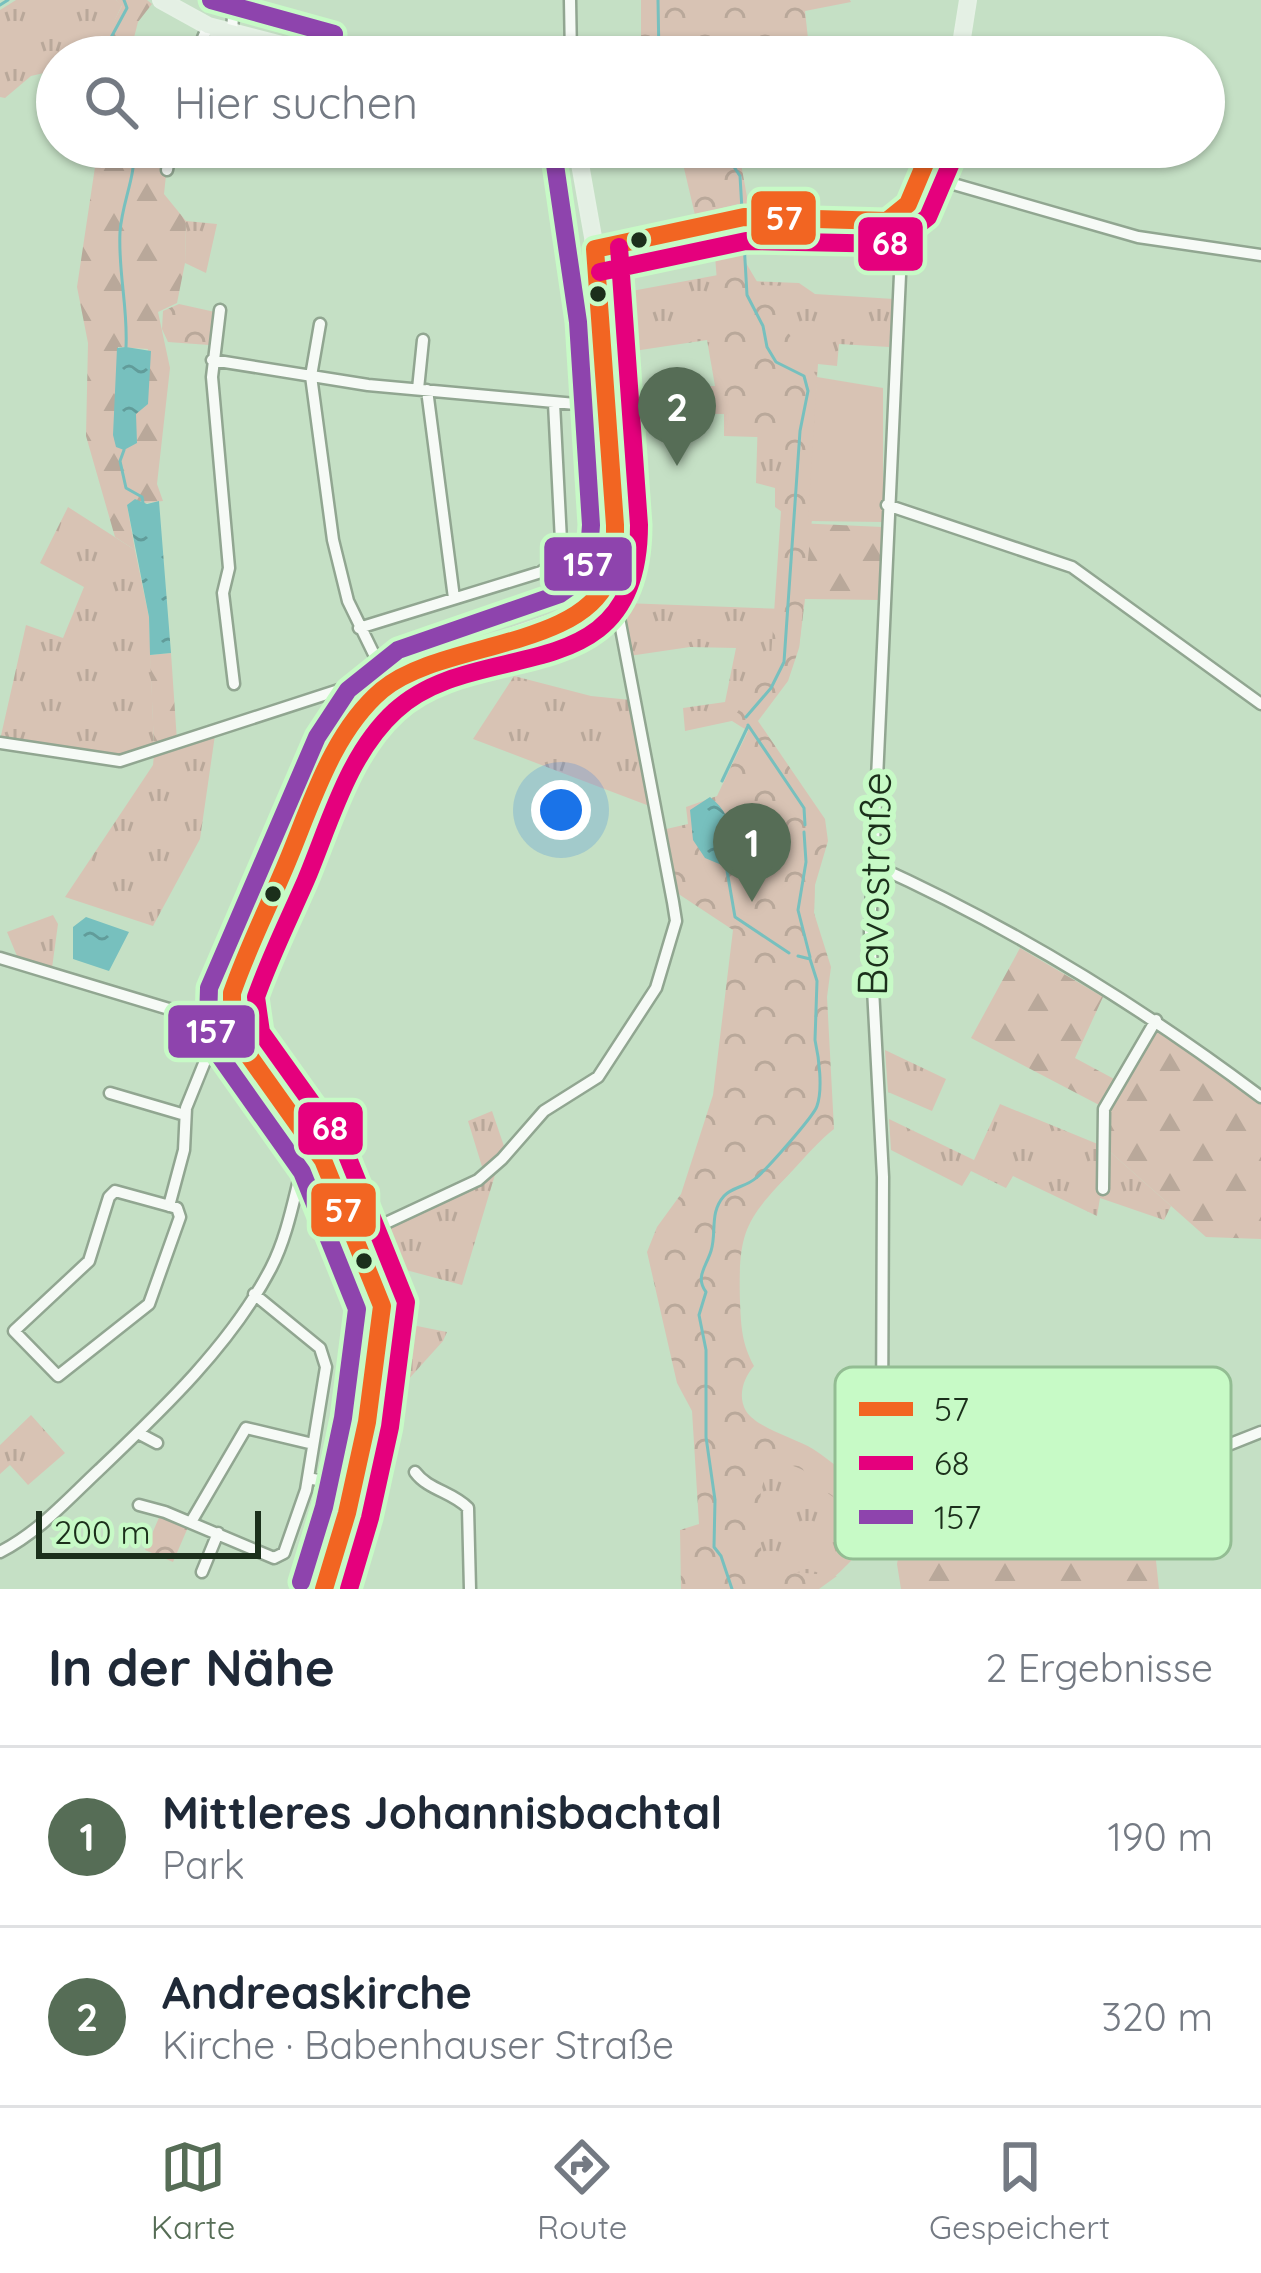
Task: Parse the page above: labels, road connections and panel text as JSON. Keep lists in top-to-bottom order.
{
  "streets": {
    "street": ["Bavostraße"]
  },
  "lines": ["transit line 157", "transit line 57", "transit line 68"],
  "legend": ["57", "68", "157"],
  "scale_bar": "200 m",
  "page": {
    "search": "Hier suchen",
    "pins": ["2", "1"],
    "scale": "200 m",
    "heading": ["In der Nähe", "2 Ergebnisse"],
    "list": [
      {
        "mark": "1",
        "name": "Mittleres Johannisbachtal",
        "note": "Park",
        "value": "190 m"
      },
      {
        "mark": "2",
        "name": "Andreaskirche",
        "note": "Kirche · Babenhauser Straße",
        "value": "320 m"
      }
    ],
    "nav": ["Karte", "Route", "Gespeichert"]
  }
}
